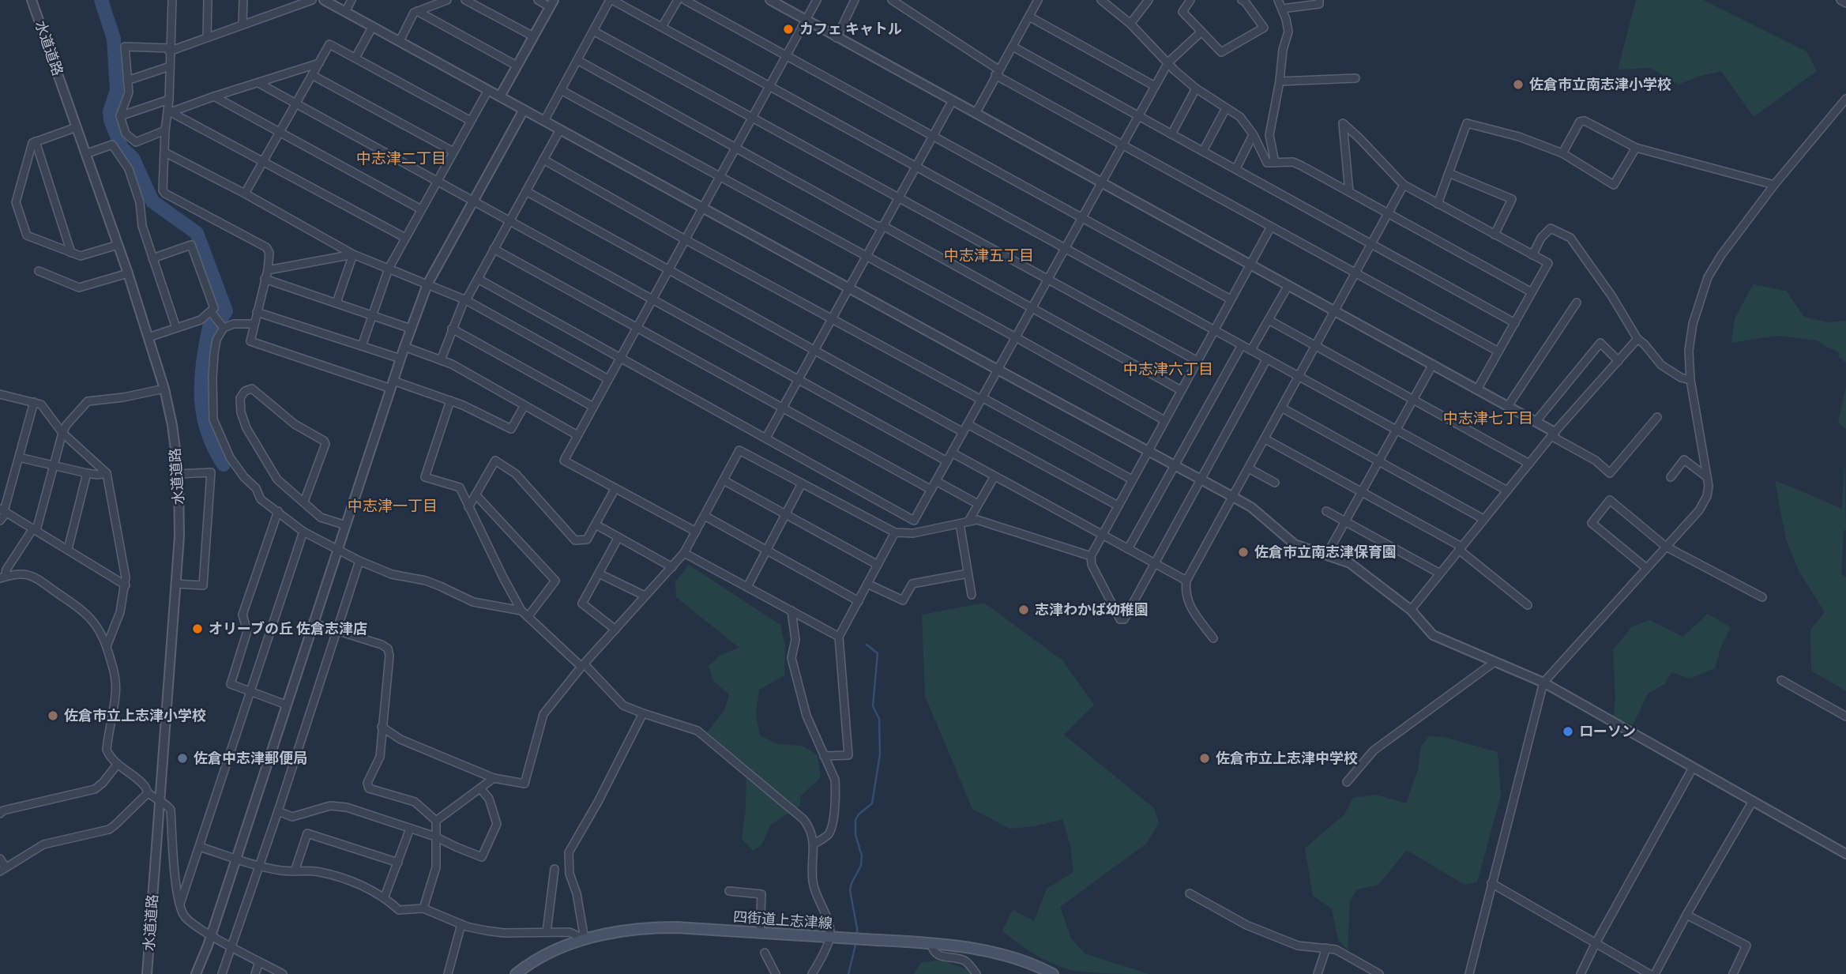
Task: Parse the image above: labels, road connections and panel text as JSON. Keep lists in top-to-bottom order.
{
  "streets": {
    "main road": ["四街道上志津線"],
    "street": ["水道道路"]
  },
  "districts": [
    "中志津二丁目",
    "中志津五丁目",
    "中志津六丁目",
    "中志津七丁目",
    "中志津一丁目"
  ],
  "places": [
    "カフェ キャトル",
    "佐倉市立南志津小学校",
    "佐倉市立南志津保育園",
    "志津わかば幼稚園",
    "オリーブの丘 佐倉志津店",
    "佐倉市立上志津小学校",
    "ローソン",
    "佐倉中志津郵便局",
    "佐倉市立上志津中学校"
  ]
}
